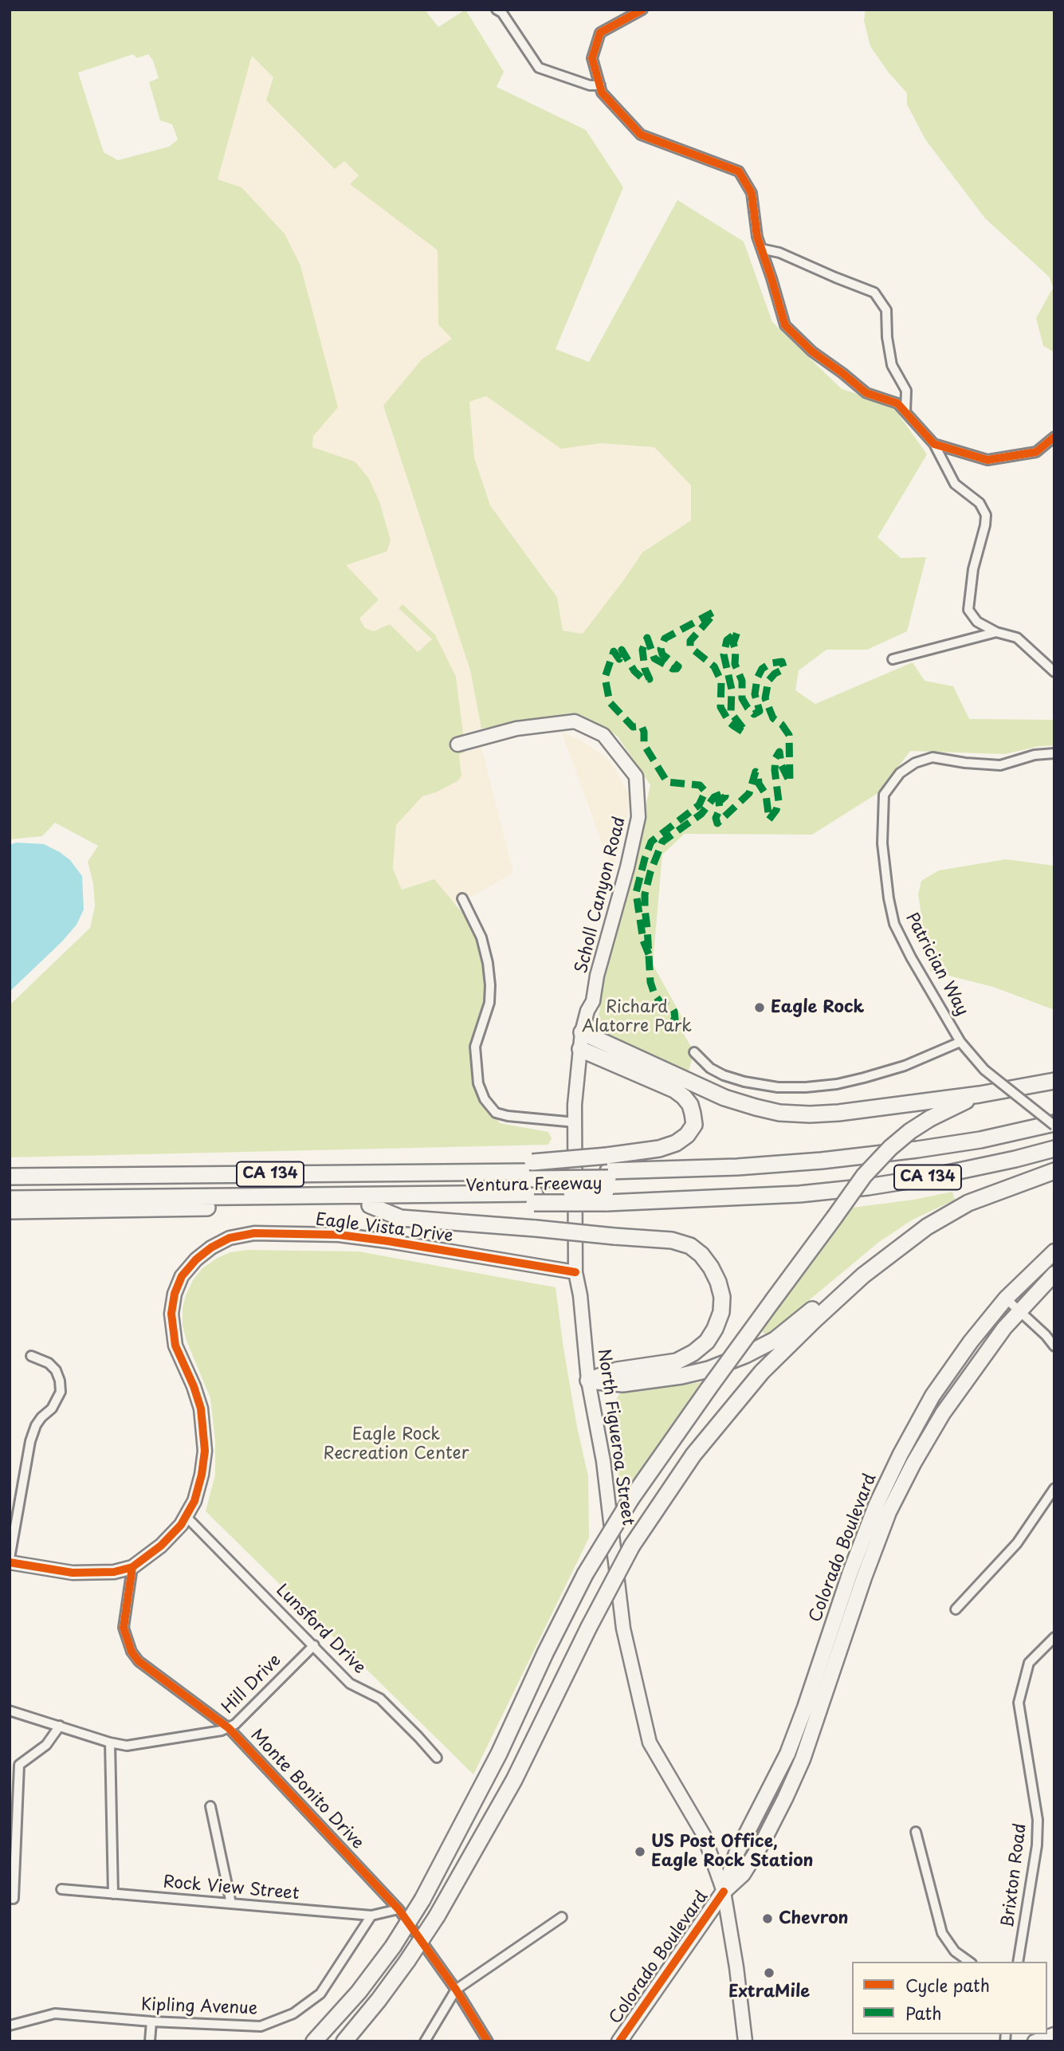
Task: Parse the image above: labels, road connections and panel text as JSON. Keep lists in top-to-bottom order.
{
  "streets": {
    "highway": ["CA 134", "Ventura Freeway"],
    "main road": ["Colorado Boulevard"],
    "street": [
      "Scholl Canyon Road",
      "Patrician Way",
      "Eagle Vista Drive",
      "North Figueroa Street",
      "Lunsford Drive",
      "Hill Drive",
      "Monte Bonito Drive",
      "Brixton Road",
      "Rock View Street",
      "Kipling Avenue"
    ]
  },
  "crossings": [
    ["Scholl Canyon Road", "North Figueroa Street"],
    ["Patrician Way", "Ventura Freeway"],
    ["CA 134", "Ventura Freeway"],
    ["Eagle Vista Drive", "North Figueroa Street"],
    ["Eagle Vista Drive", "Lunsford Drive"],
    ["Eagle Vista Drive", "Monte Bonito Drive"],
    ["North Figueroa Street", "Colorado Boulevard"],
    ["Lunsford Drive", "Hill Drive"],
    ["Hill Drive", "Monte Bonito Drive"],
    ["Monte Bonito Drive", "Rock View Street"],
    ["Rock View Street", "Kipling Avenue"]
  ],
  "parks": ["Richard Alatorre Park", "Eagle Rock Recreation Center"],
  "places": [
    "Eagle Rock",
    "US Post Office, Eagle Rock Station",
    "Chevron",
    "ExtraMile"
  ],
  "legend": ["Cycle path", "Path"]
}
